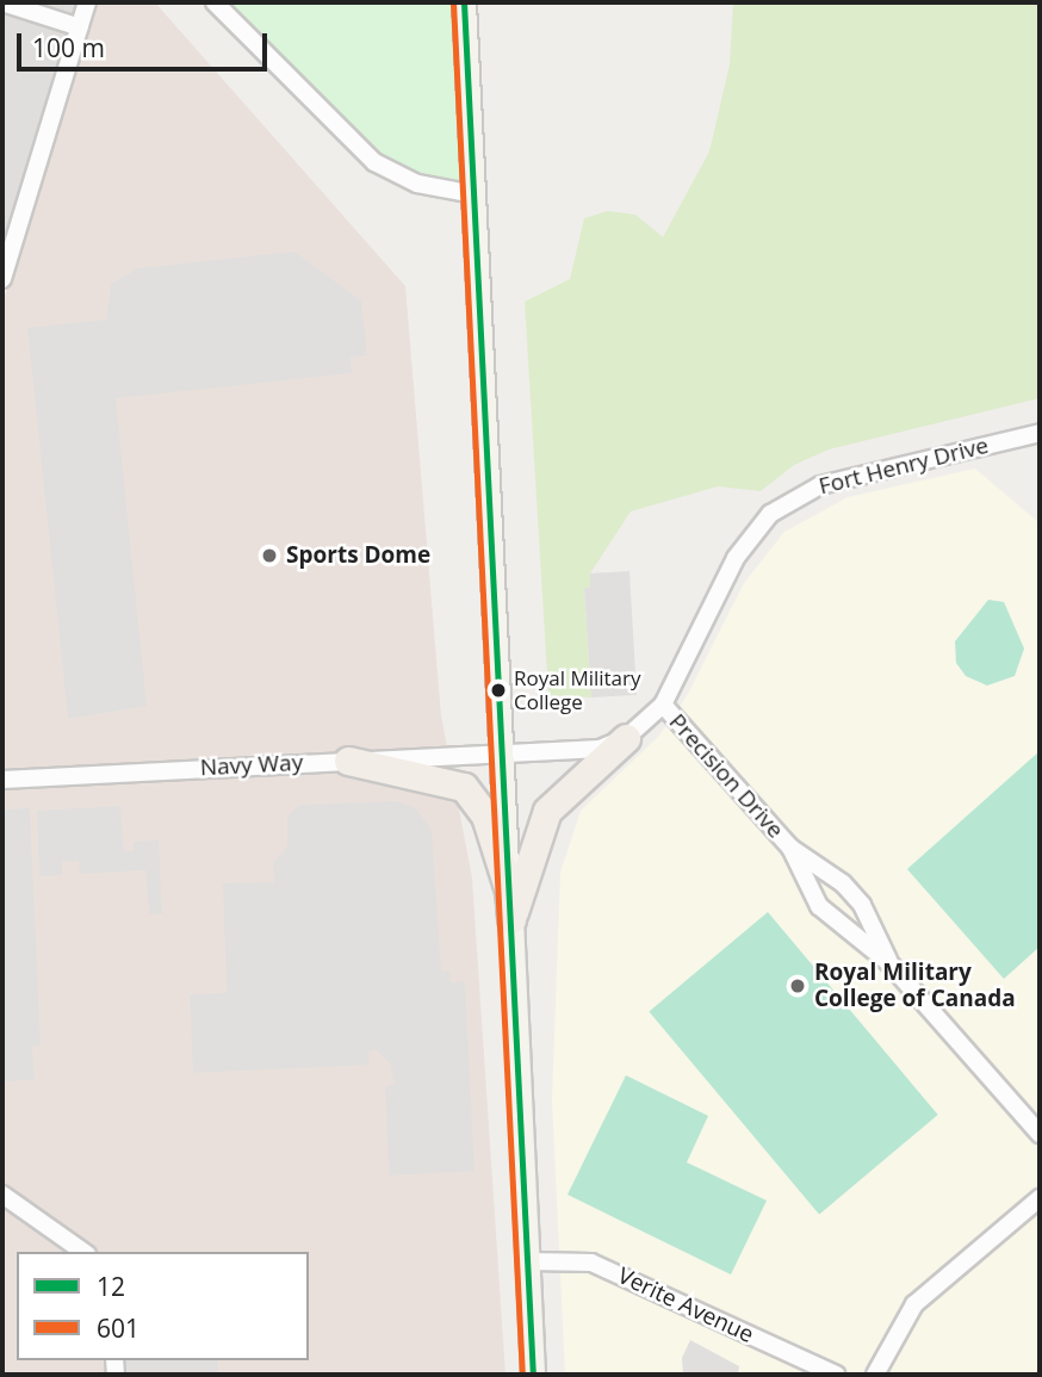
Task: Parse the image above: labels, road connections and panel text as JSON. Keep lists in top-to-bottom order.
{
  "streets": {
    "street": [
      "Fort Henry Drive",
      "Navy Way",
      "Precision Drive",
      "Verite Avenue"
    ]
  },
  "crossings": [
    ["Fort Henry Drive", "Navy Way"],
    ["Fort Henry Drive", "Precision Drive"]
  ],
  "places": ["Sports Dome", "Royal Military College", "Royal Military College of Canada"],
  "lines": ["transit line 12", "transit line 601"],
  "legend": ["12", "601"],
  "scale_bar": "100 m"
}
